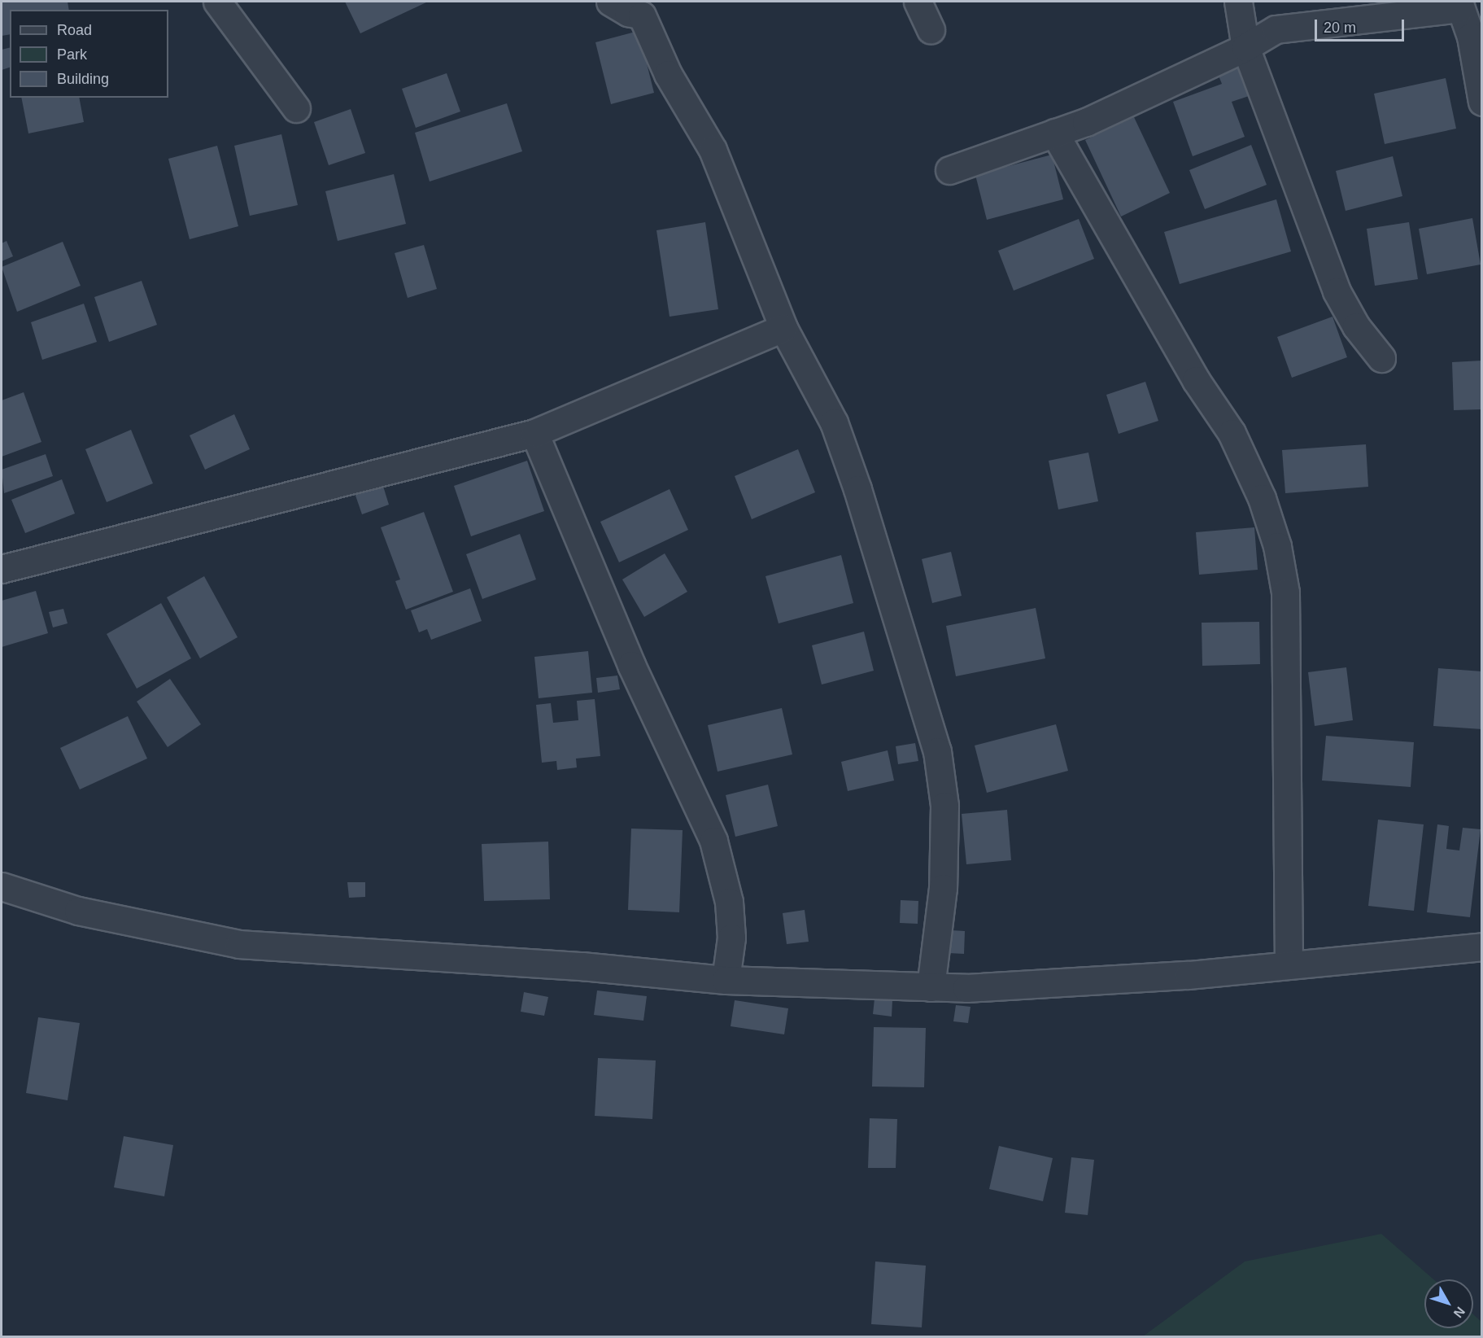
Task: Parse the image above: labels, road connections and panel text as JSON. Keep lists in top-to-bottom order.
{
  "legend": ["Road", "Park", "Building"],
  "scale_bar": "20 m",
  "north": "bottom right"
}
